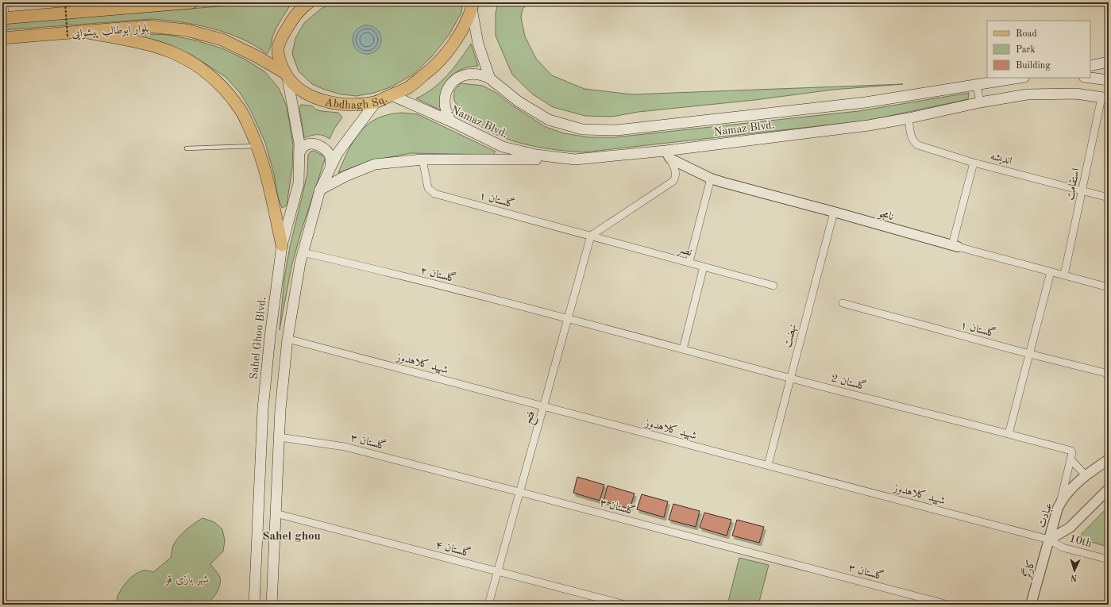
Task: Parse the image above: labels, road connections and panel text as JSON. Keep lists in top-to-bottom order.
{
  "streets": {
    "main road": [
      "بلوار ابوطالب پیشوایی",
      "Abdhagh Sq.",
      "Namaz Blvd.",
      "Sahel Ghoo Blvd."
    ],
    "street": [
      "اندیشه",
      "استقامت",
      "گلستان ۱",
      "نامجو",
      "نصر",
      "گلستان ۲",
      "نهضت",
      "شهید کلاهدوز",
      "گلستان 2",
      "فتح",
      "گلستان ۳",
      "عبادت",
      "10th",
      "گلستان ۴",
      "کارگر"
    ]
  },
  "crossings": [
    ["بلوار ابوطالب پیشوایی", "Abdhagh Sq."],
    ["بلوار ابوطالب پیشوایی", "Sahel Ghoo Blvd."],
    ["Abdhagh Sq.", "Namaz Blvd."],
    ["Abdhagh Sq.", "Sahel Ghoo Blvd."],
    ["Namaz Blvd.", "اندیشه"],
    ["Namaz Blvd.", "استقامت"],
    ["Namaz Blvd.", "نامجو"],
    ["اندیشه", "استقامت"],
    ["استقامت", "نامجو"],
    ["گلستان ۱", "نصر"],
    ["گلستان ۱", "فتح"],
    ["نامجو", "نهضت"],
    ["نصر", "فتح"],
    ["گلستان ۲", "گلستان 2"],
    ["گلستان ۲", "فتح"],
    ["نهضت", "شهید کلاهدوز"],
    ["نهضت", "گلستان 2"],
    ["شهید کلاهدوز", "فتح"],
    ["شهید کلاهدوز", "عبادت"],
    ["شهید کلاهدوز", "10th"],
    ["شهید کلاهدوز", "کارگر"],
    ["فتح", "گلستان ۳"],
    ["فتح", "گلستان ۴"],
    ["عبادت", "10th"],
    ["عبادت", "کارگر"],
    ["10th", "کارگر"]
  ],
  "districts": ["Sahel ghou"],
  "parks": ["شهر بازی قو"],
  "legend": ["Road", "Park", "Building"],
  "north": "bottom"
}
